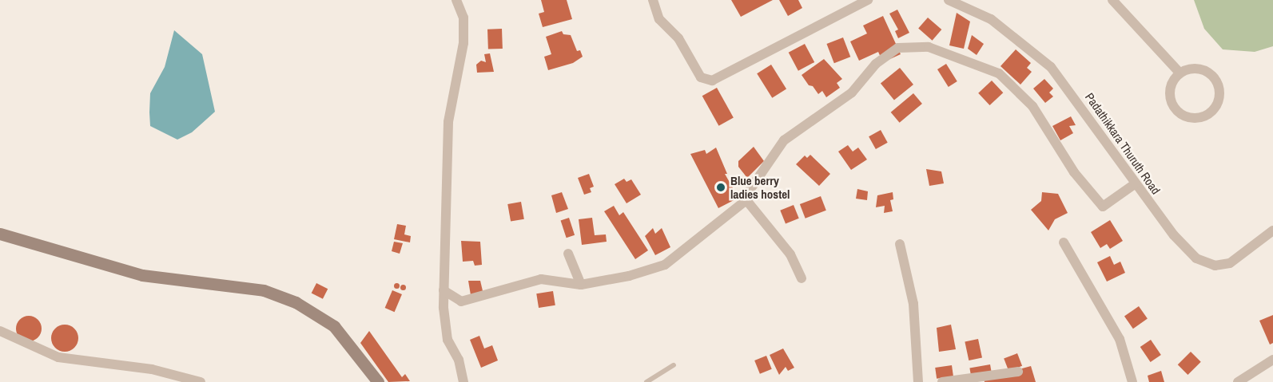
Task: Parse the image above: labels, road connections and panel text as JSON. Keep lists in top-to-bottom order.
{
  "streets": {
    "street": ["Padathikkara Thuruth Road"]
  },
  "places": ["Blue berry ladies hostel"]
}
